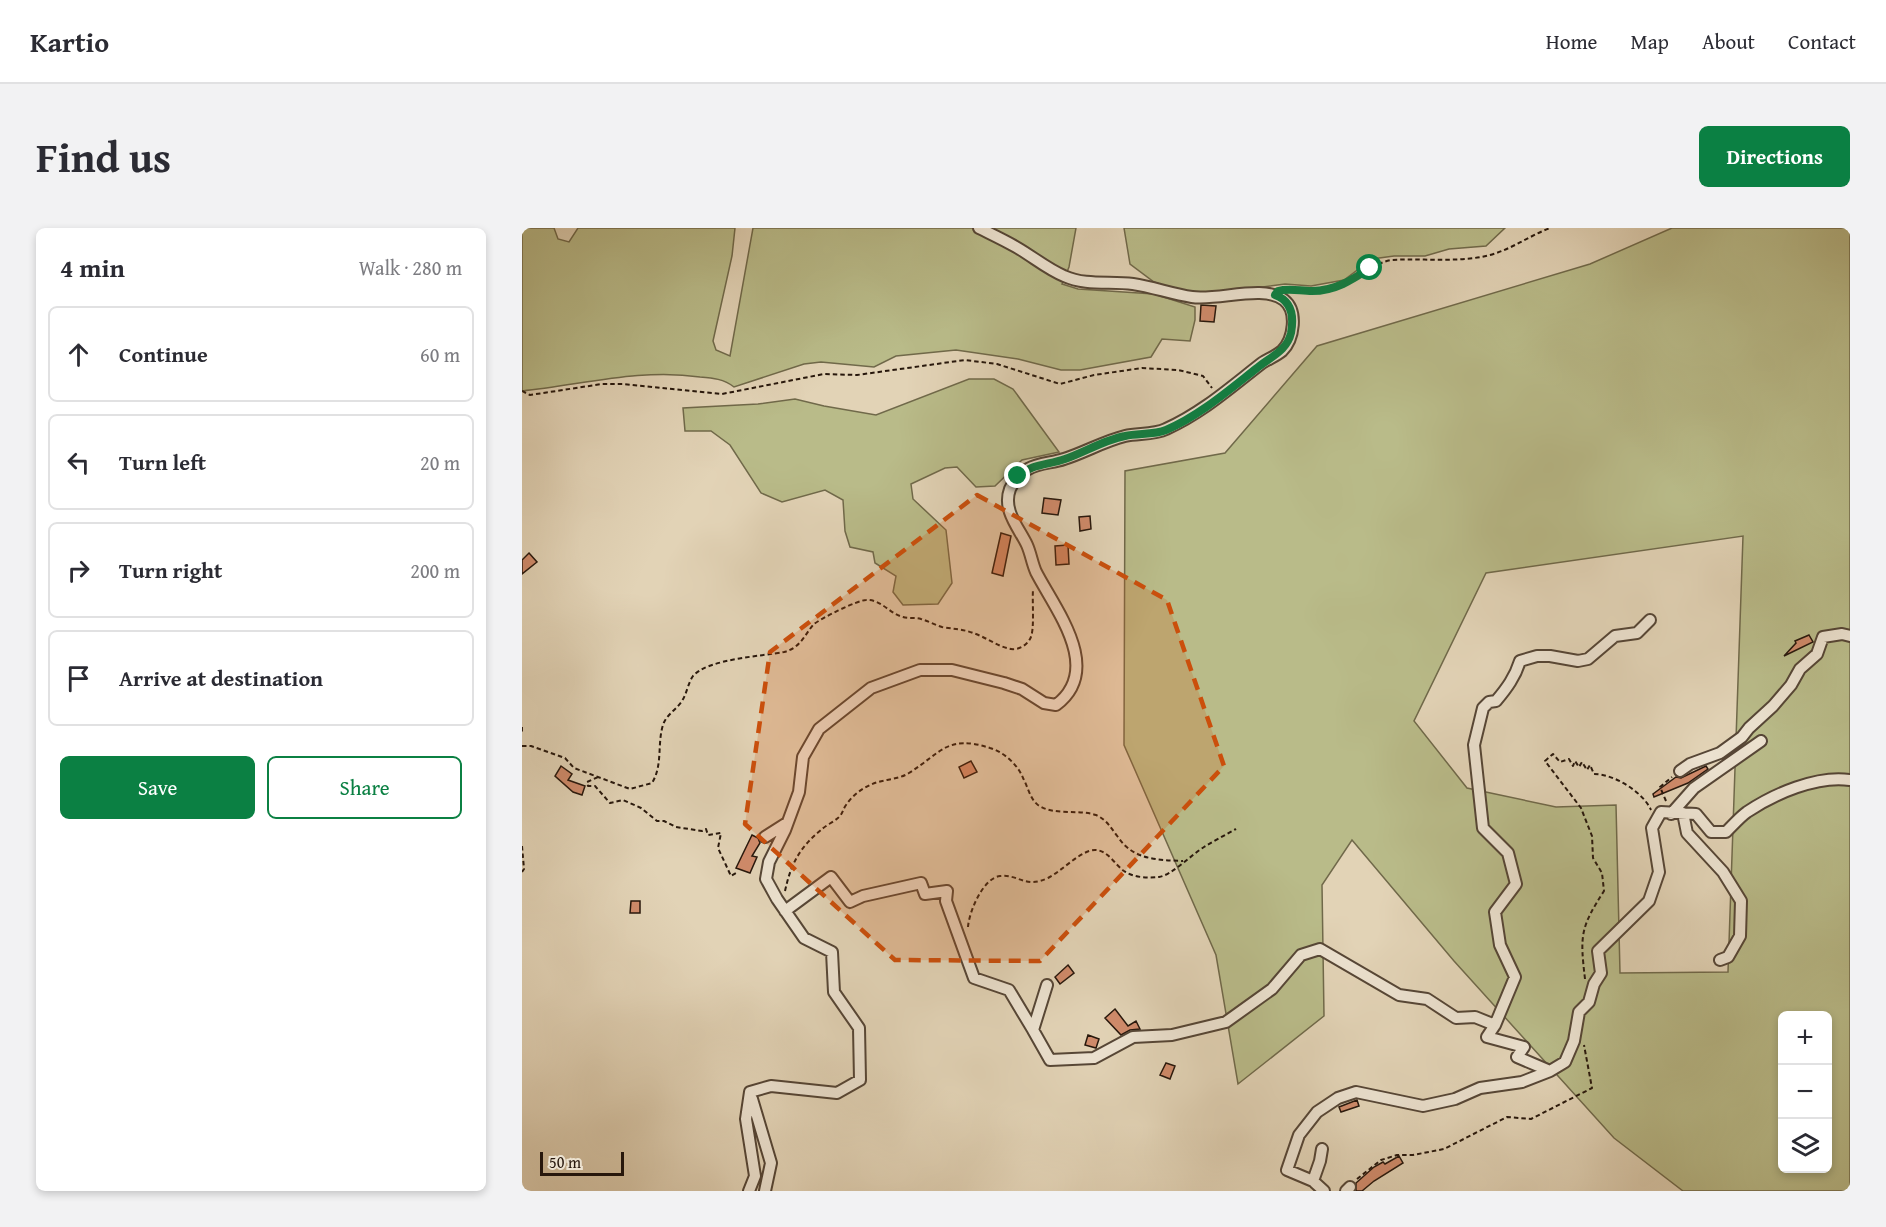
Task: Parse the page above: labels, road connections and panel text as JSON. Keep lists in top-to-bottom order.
{
  "scale_bar": "50 m",
  "page": {
    "header": "Kartio",
    "nav": [
      "Home",
      "Map",
      "About",
      "Contact"
    ],
    "title": "Find us",
    "buttons": [
      "Directions",
      ["Save", "Share"]
    ],
    "heading": ["4 min", "Walk · 280 m"],
    "list": [
      ["Continue", "60 m"],
      ["Turn left", "20 m"],
      ["Turn right", "200 m"],
      "Arrive at destination"
    ],
    "map_buttons": ["+", "−"],
    "scale": "50 m"
  }
}
